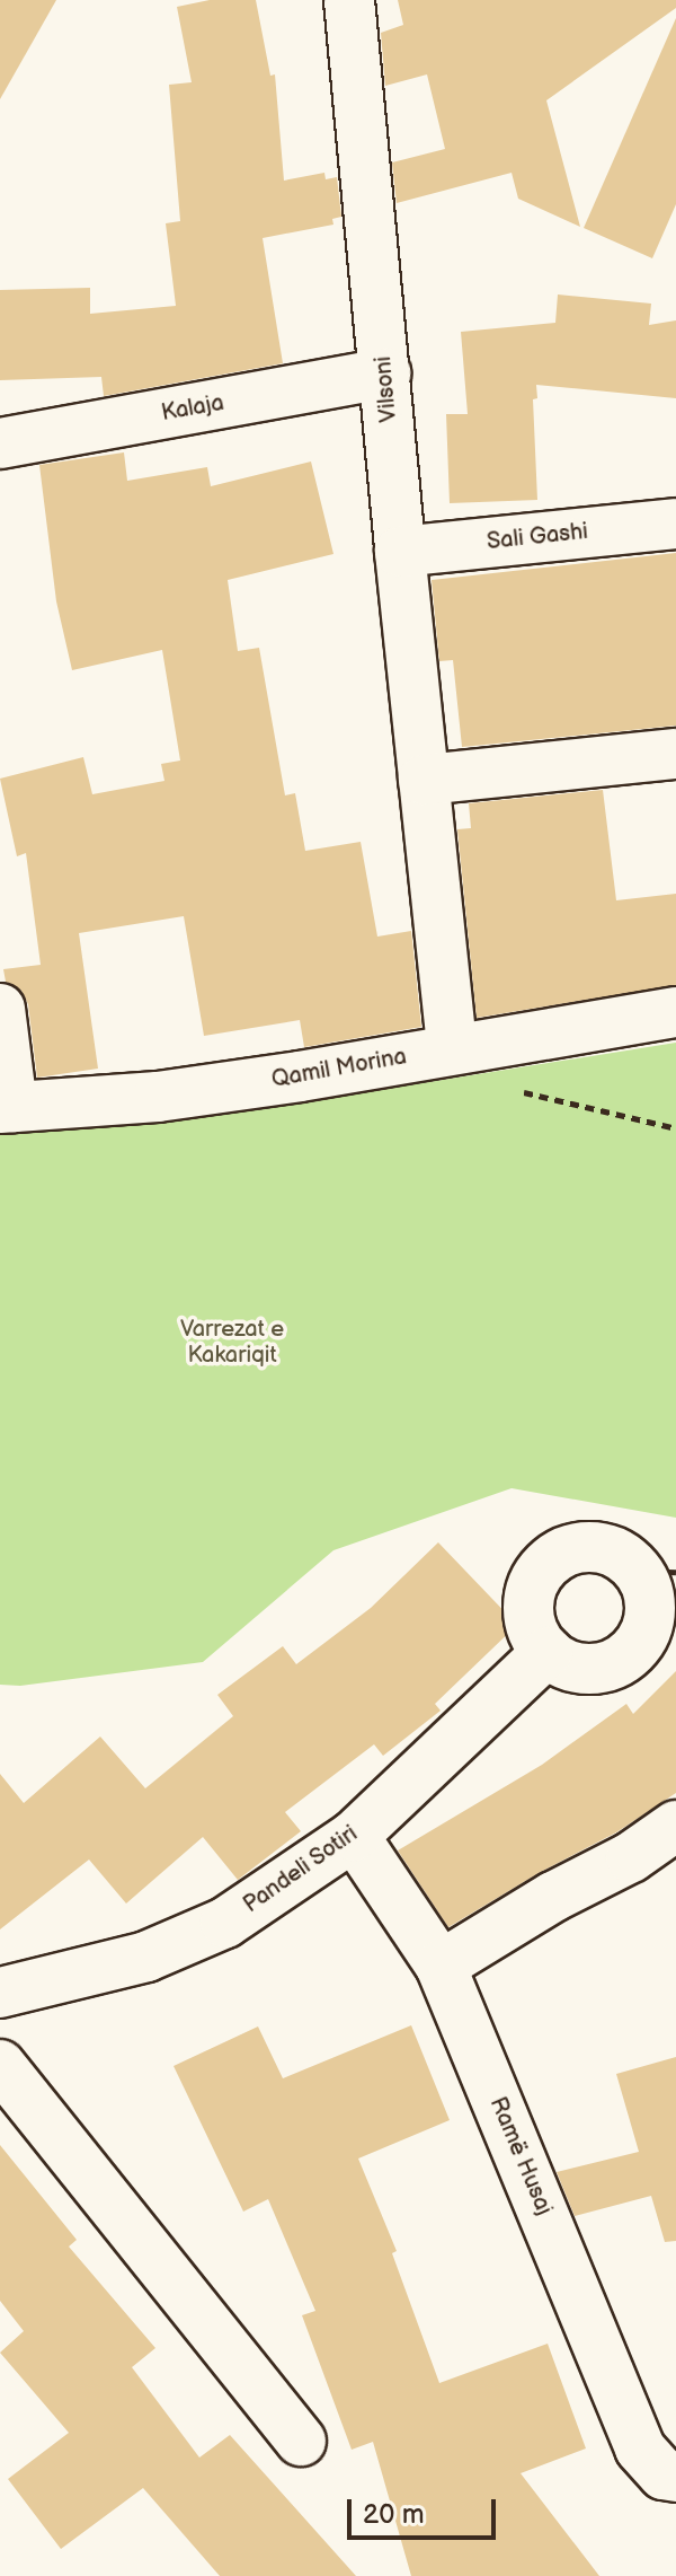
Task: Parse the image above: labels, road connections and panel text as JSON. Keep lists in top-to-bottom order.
{
  "streets": {
    "street": [
      "Vilsoni",
      "Kalaja",
      "Sali Gashi",
      "Qamil Morina",
      "Pandeli Sotiri",
      "Ramë Husaj"
    ]
  },
  "crossings": [
    ["Vilsoni", "Kalaja"],
    ["Vilsoni", "Sali Gashi"],
    ["Vilsoni", "Qamil Morina"],
    ["Pandeli Sotiri", "Ramë Husaj"]
  ],
  "parks": ["Varrezat e Kakariqit"],
  "scale_bar": "20 m"
}
